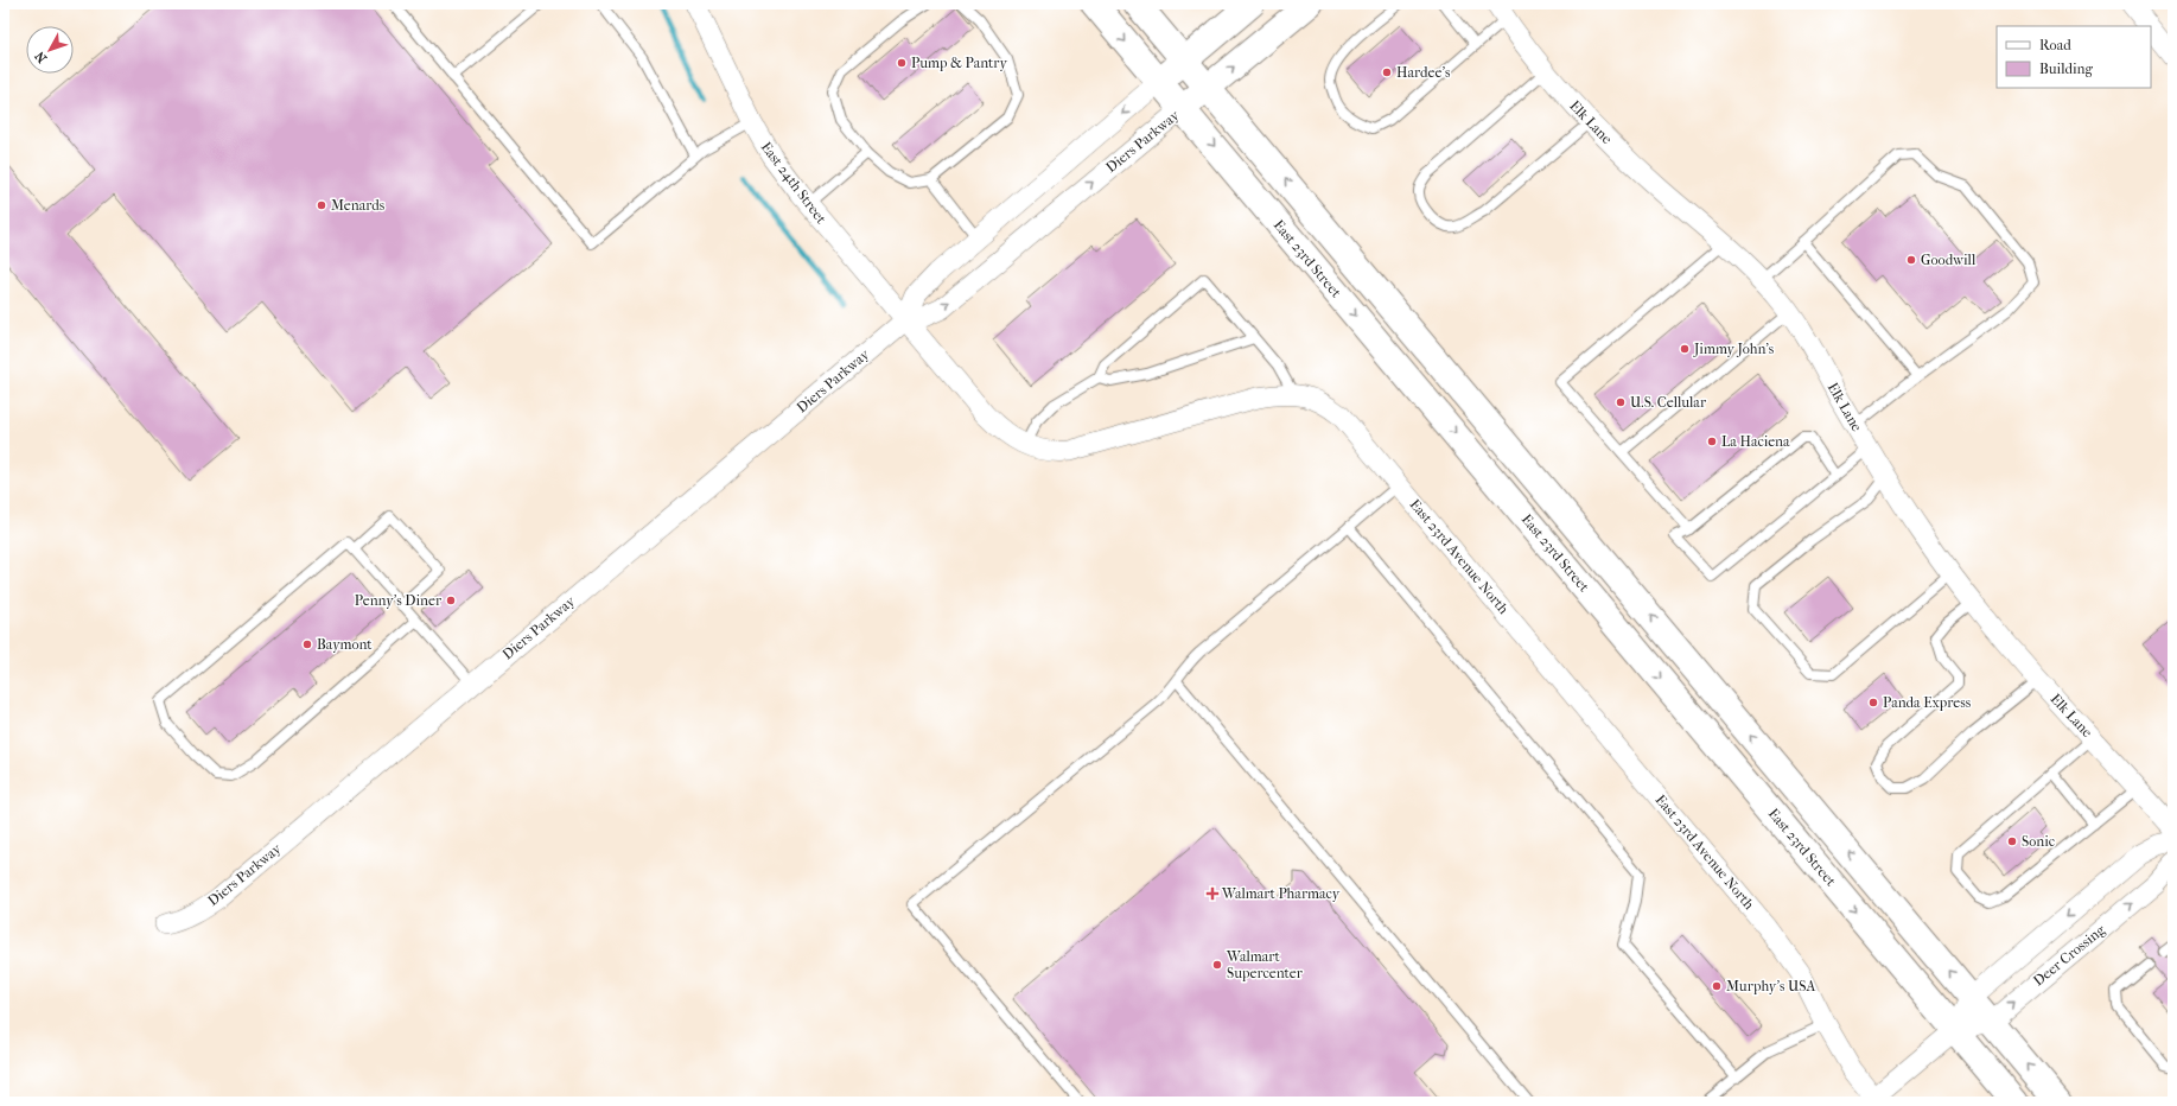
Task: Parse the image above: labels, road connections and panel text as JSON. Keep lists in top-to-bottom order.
{
  "streets": {
    "main road": ["Diers Parkway", "East 23rd Street"],
    "street": [
      "Elk Lane",
      "East 24th Street",
      "East 23rd Avenue North",
      "Deer Crossing"
    ]
  },
  "crossings": [
    ["Diers Parkway", "East 24th Street"],
    ["Diers Parkway", "East 23rd Street"],
    ["Diers Parkway", "East 23rd Avenue North"],
    ["East 24th Street", "East 23rd Avenue North"],
    ["East 23rd Street", "Deer Crossing"]
  ],
  "places": {
    "other": [
      "Pump & Pantry",
      "Hardee's",
      "Menards",
      "Goodwill",
      "Jimmy John's",
      "U.S. Cellular",
      "La Haciena",
      "Penny's Diner",
      "Baymont",
      "Panda Express",
      "Sonic",
      "Walmart Supercenter",
      "Murphy's USA"
    ],
    "health": ["Walmart Pharmacy"]
  },
  "legend": ["Road", "Building"],
  "north": "bottom left"
}
